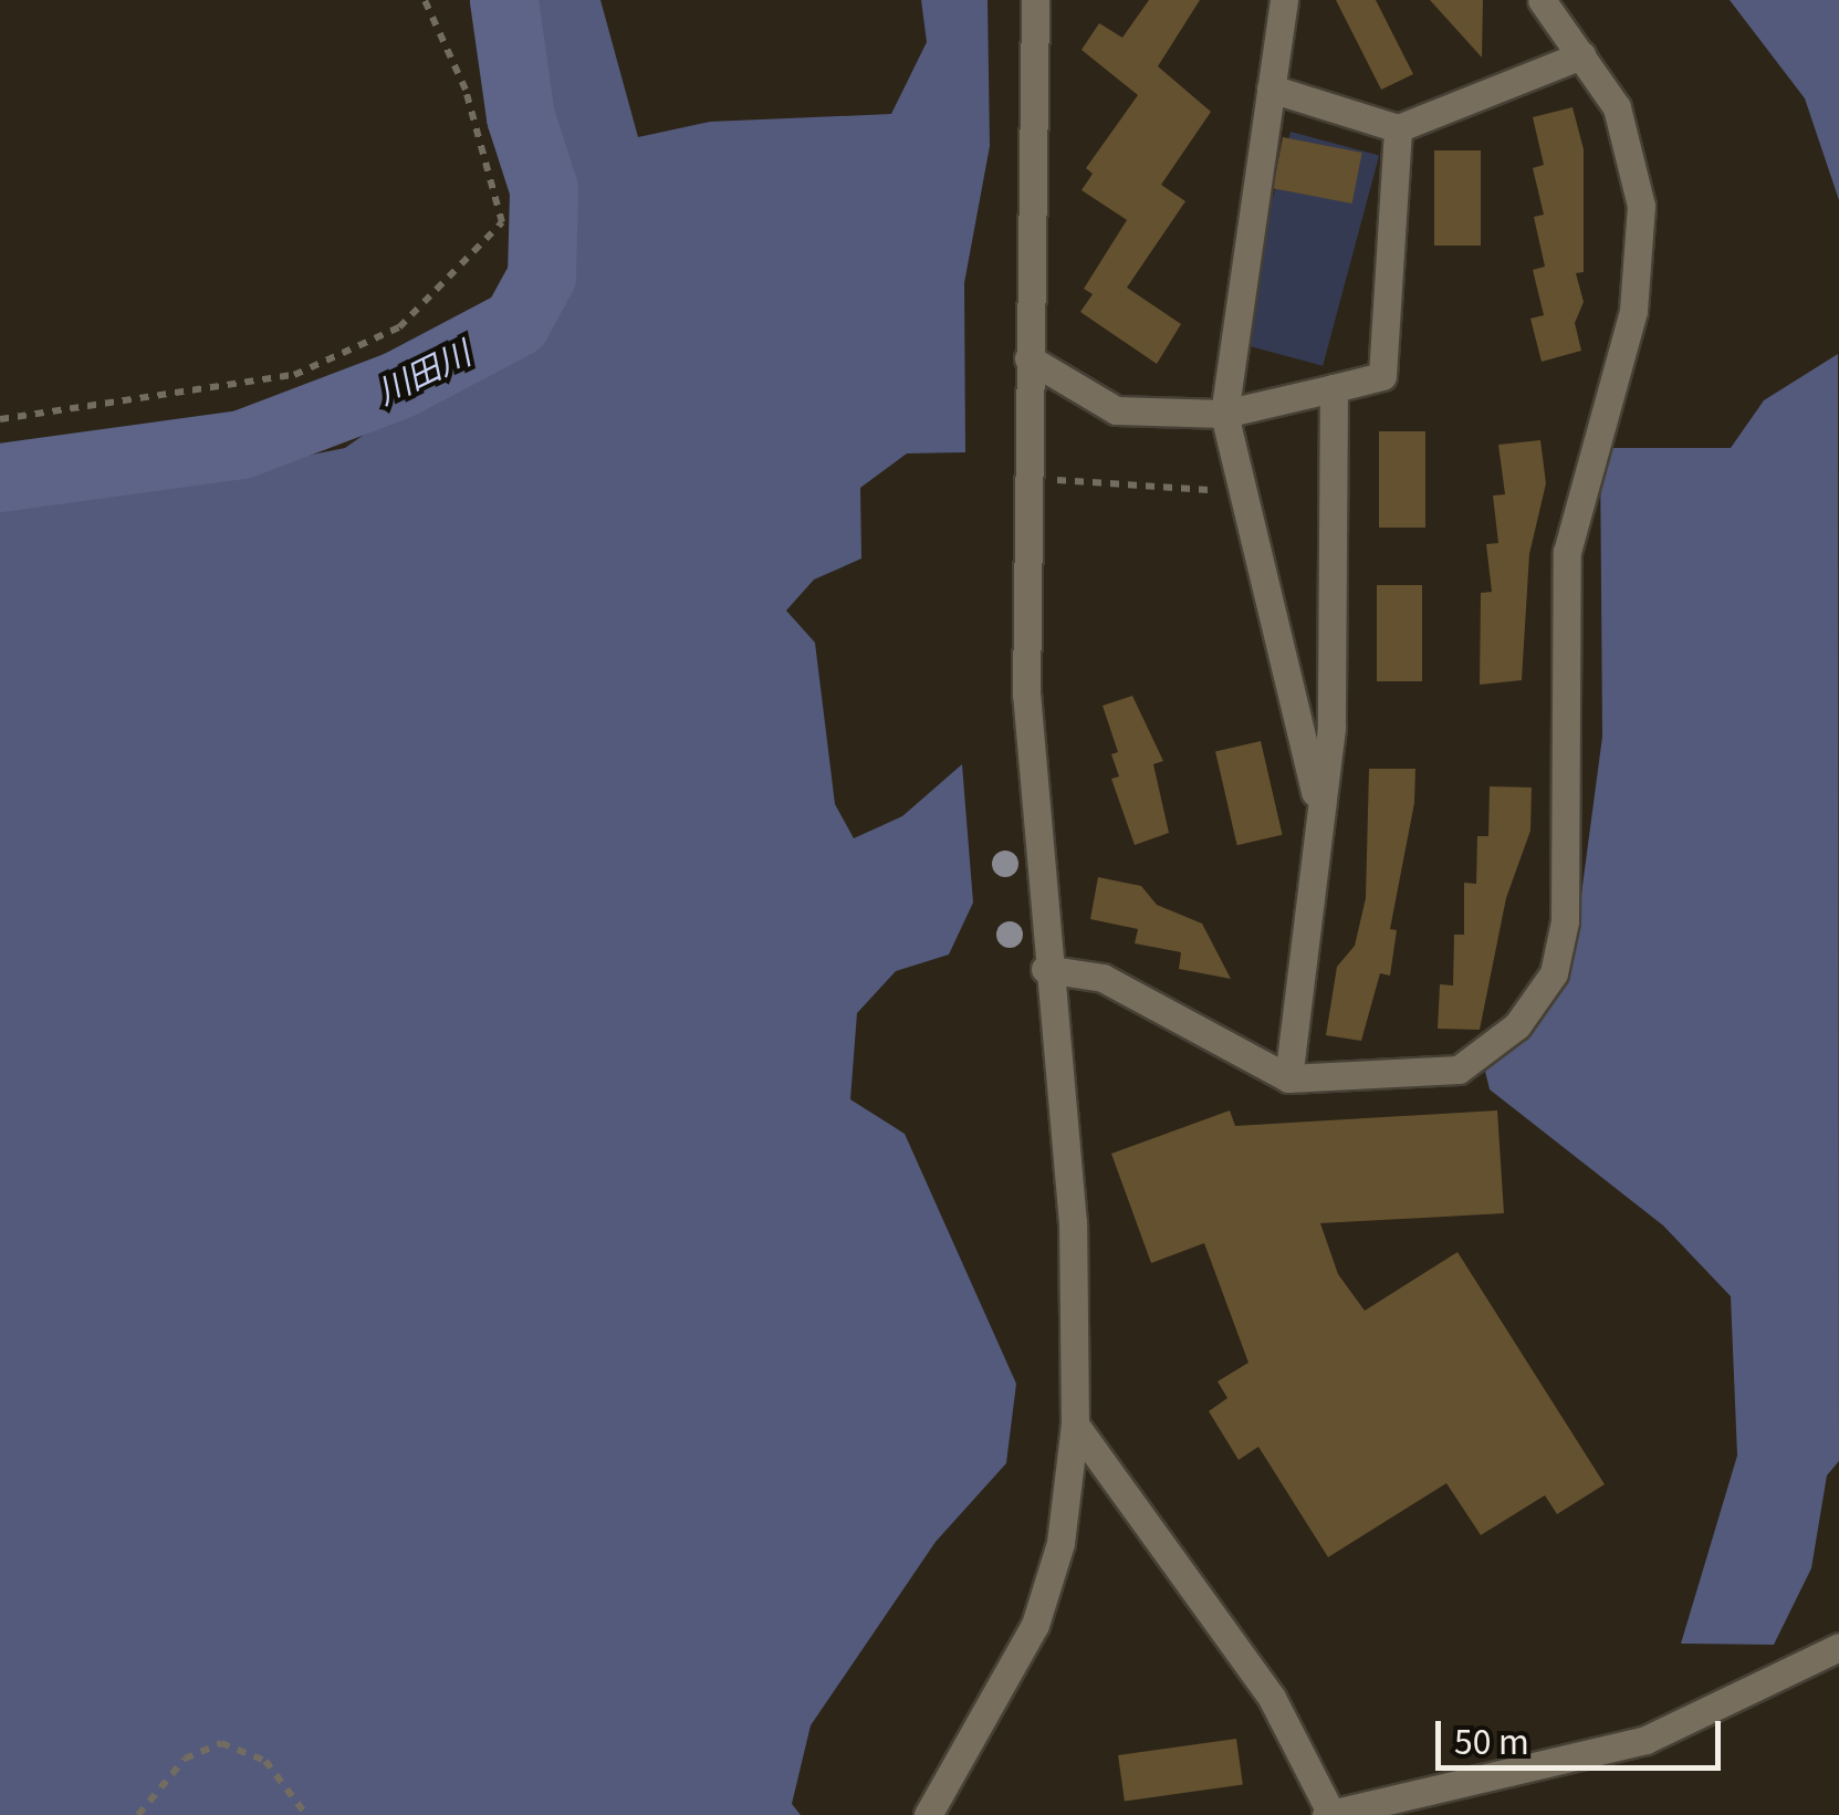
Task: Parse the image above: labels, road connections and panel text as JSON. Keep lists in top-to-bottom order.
{
  "water": ["川田川"],
  "scale_bar": "50 m"
}
